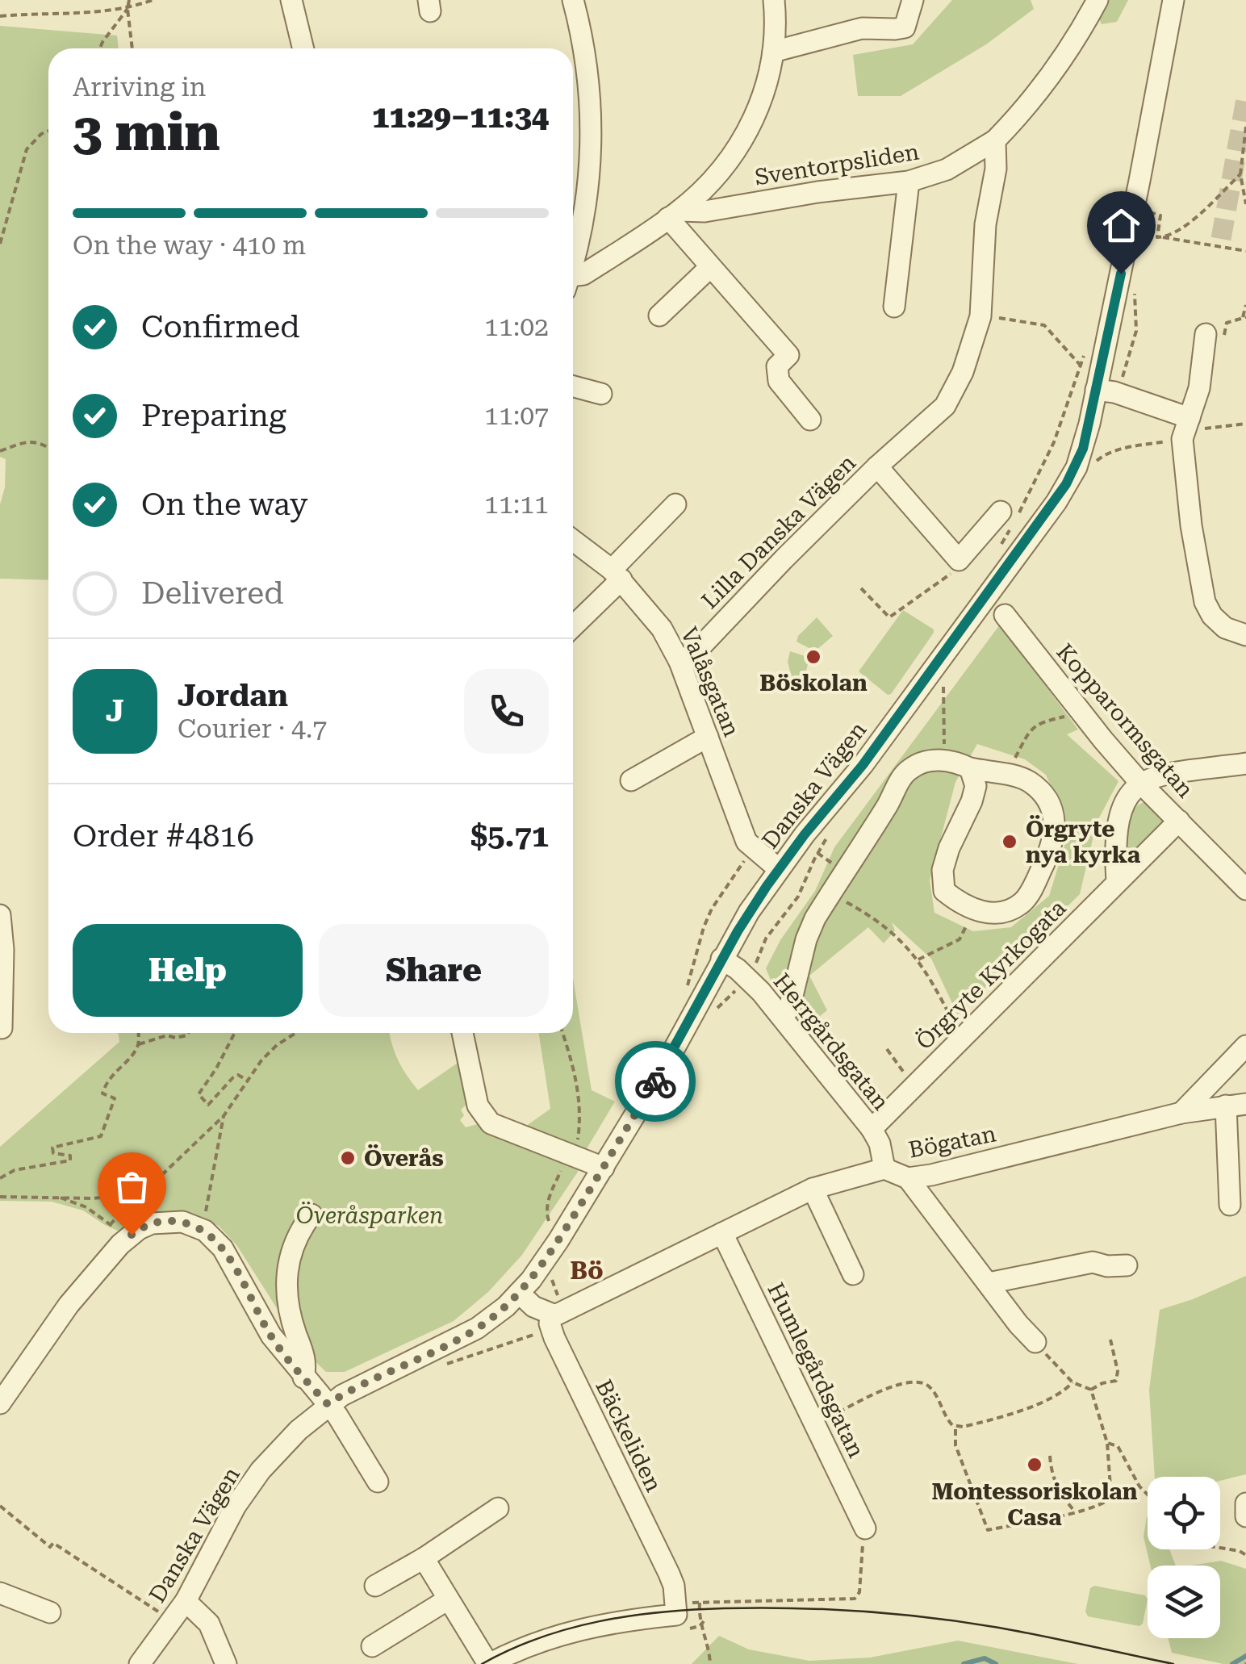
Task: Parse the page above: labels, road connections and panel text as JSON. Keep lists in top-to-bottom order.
{
  "streets": {
    "street": [
      "Sventorpsliden",
      "Lilla Danska Vägen",
      "Valåsgatan",
      "Kopparormsgatan",
      "Danska Vägen",
      "Örgryte Kyrkogata",
      "Herrgårdsgatan",
      "Bögatan",
      "Humlegårdsgatan",
      "Bäckeliden"
    ]
  },
  "crossings": [
    ["Sventorpsliden", "Lilla Danska Vägen"],
    ["Lilla Danska Vägen", "Valåsgatan"],
    ["Valåsgatan", "Danska Vägen"],
    ["Kopparormsgatan", "Örgryte Kyrkogata"],
    ["Danska Vägen", "Herrgårdsgatan"],
    ["Danska Vägen", "Bögatan"],
    ["Danska Vägen", "Bäckeliden"],
    ["Örgryte Kyrkogata", "Herrgårdsgatan"],
    ["Herrgårdsgatan", "Bögatan"],
    ["Bögatan", "Humlegårdsgatan"],
    ["Bögatan", "Bäckeliden"]
  ],
  "districts": ["Bö"],
  "parks": ["Överåsparken"],
  "places": [
    "Böskolan",
    "Örgryte nya kyrka",
    "Överås",
    "Montessoriskolan Casa"
  ],
  "page": {
    "heading": ["3 min", "Arriving in", "11:29–11:34"],
    "panel": [
      "Jordan",
      "Courier · 4.7",
      "Order #4816",
      "$5.71"
    ],
    "bar": "On the way · 410 m",
    "list": [
      ["Confirmed", "11:02"],
      ["Preparing", "11:07"],
      ["On the way", "11:11"],
      "Delivered"
    ],
    "round": "J",
    "buttons": ["Help", "Share"]
  }
}
